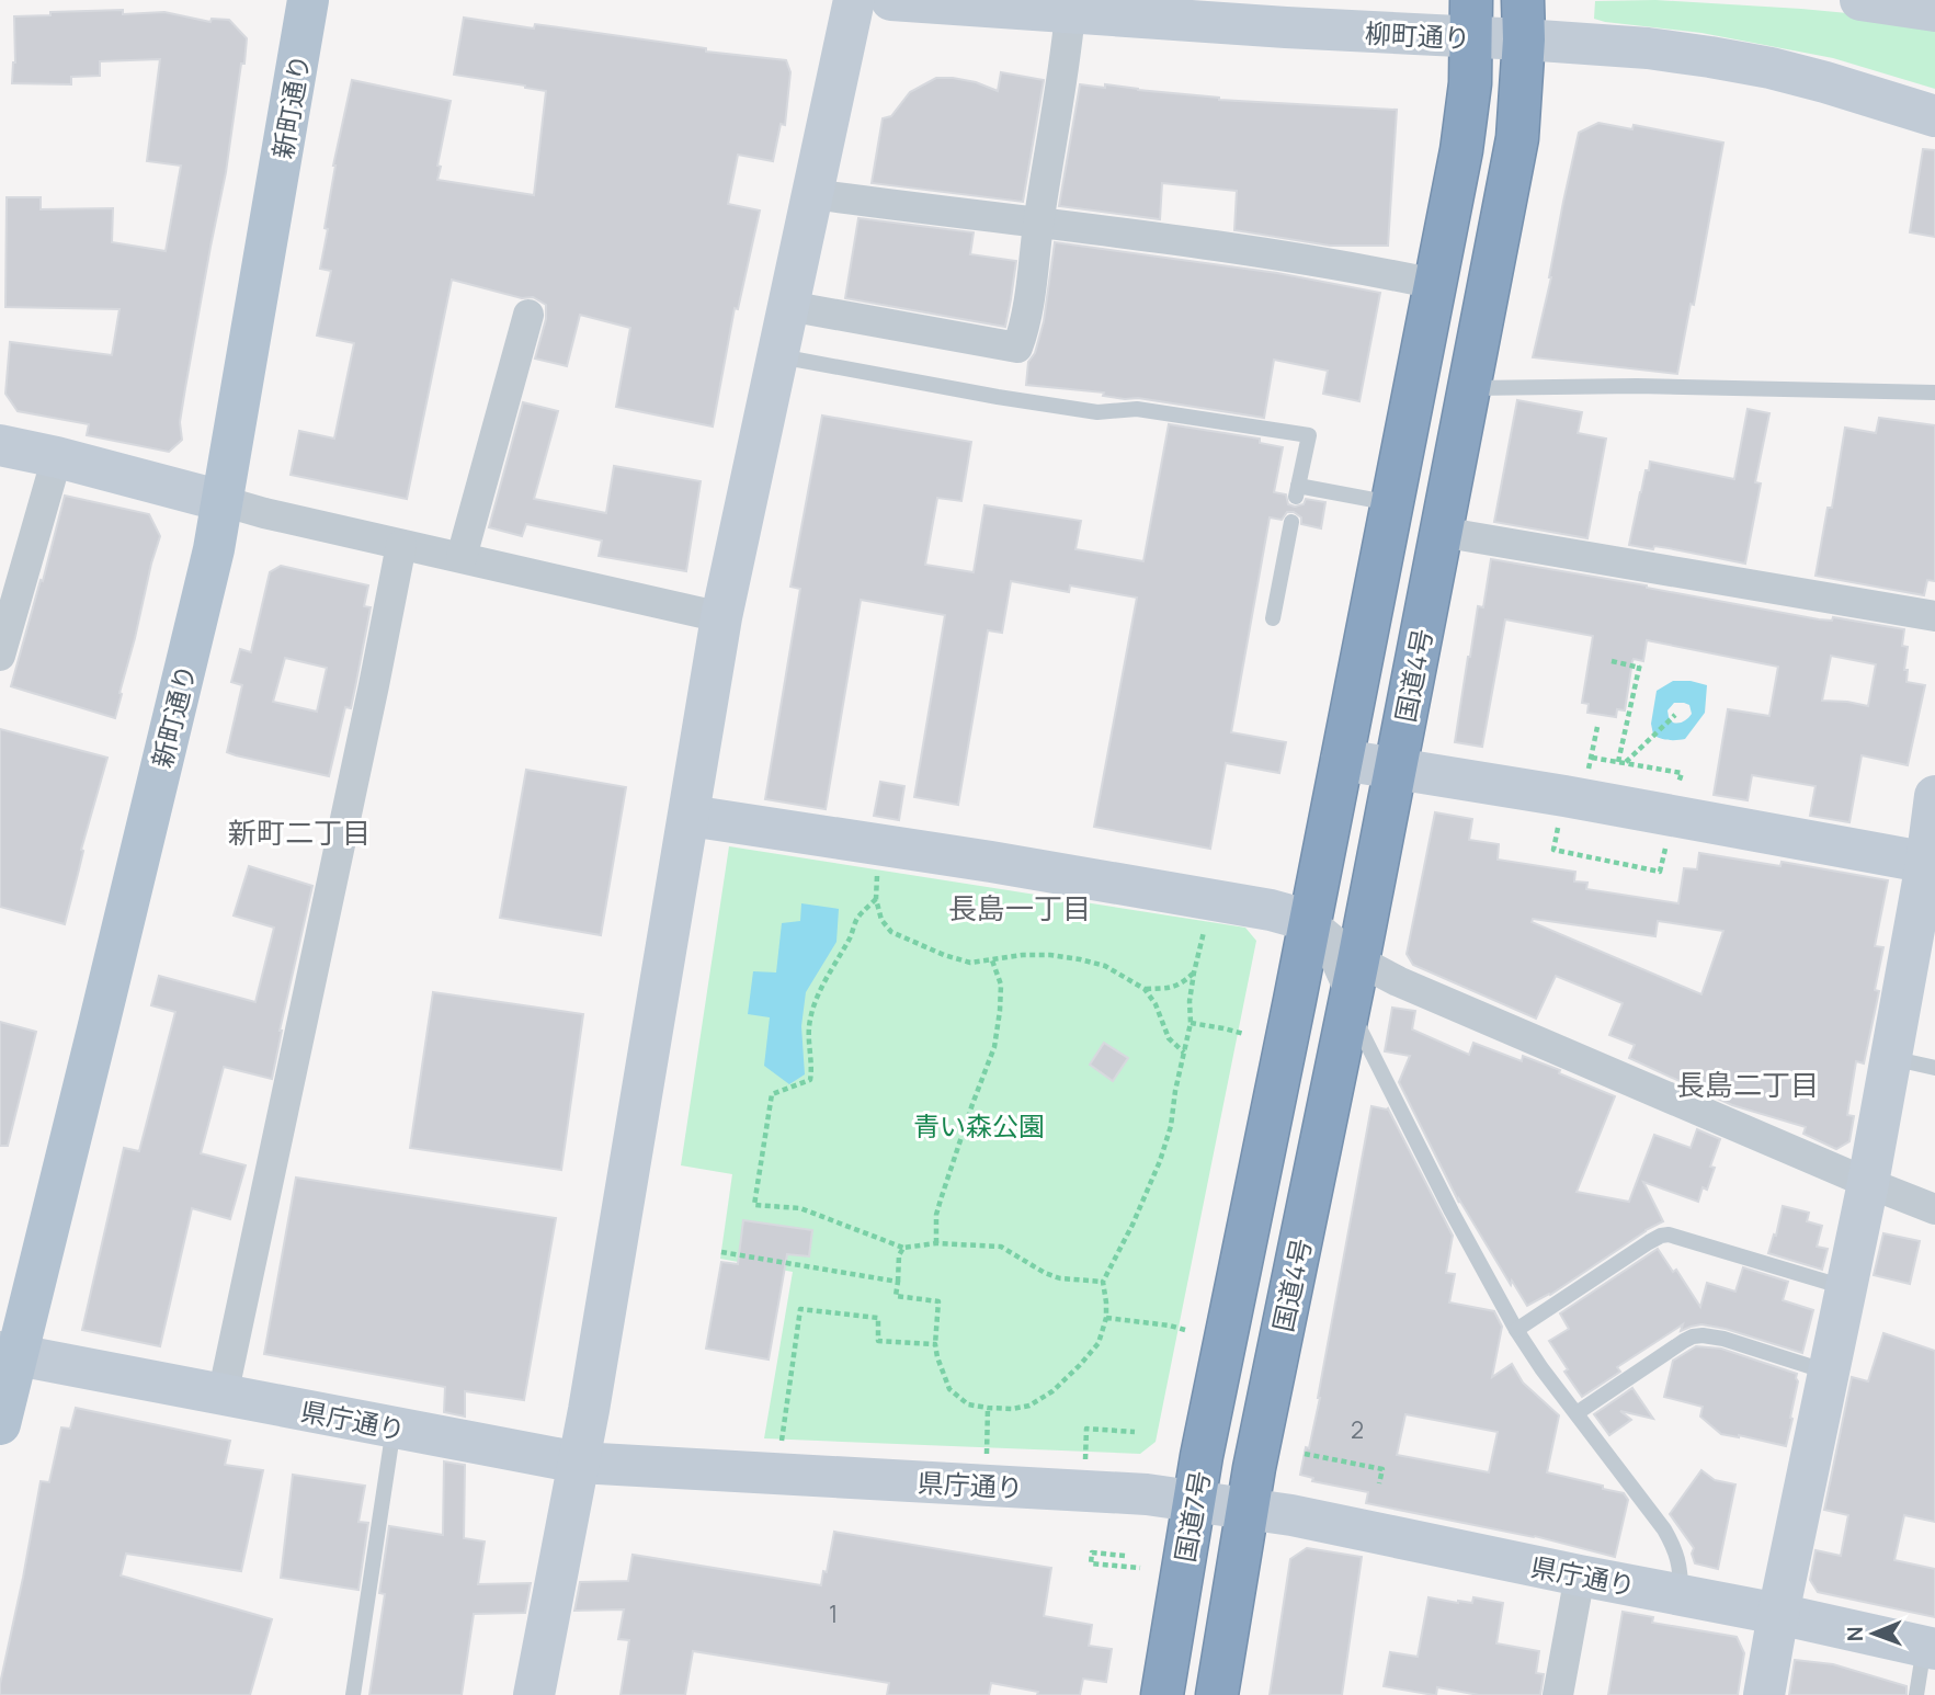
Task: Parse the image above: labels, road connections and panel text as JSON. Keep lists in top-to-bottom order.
{
  "streets": {
    "highway": ["国道4号", "国道7号"],
    "main road": ["新町通り"],
    "street": ["柳町通り", "県庁通り"]
  },
  "crossings": [
    ["柳町通り", "国道4号"],
    ["新町通り", "県庁通り"],
    ["国道4号", "国道7号"],
    ["県庁通り", "国道7号"]
  ],
  "districts": ["新町二丁目", "長島一丁目", "長島二丁目"],
  "parks": ["青い森公園"],
  "house_numbers": ["2", "1"],
  "north": "left"
}
